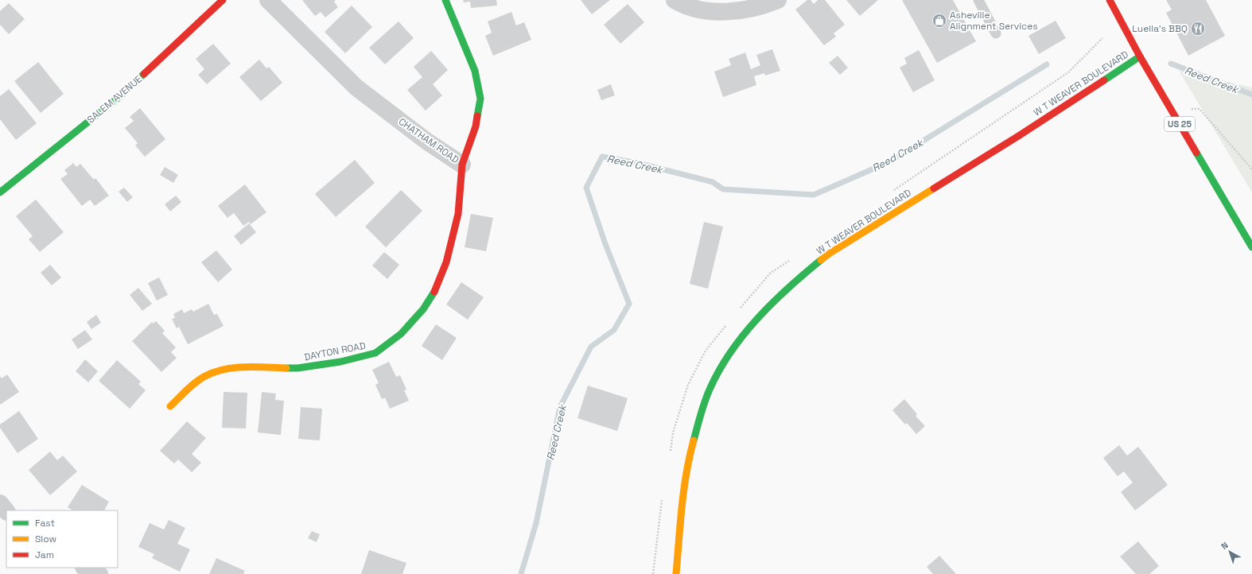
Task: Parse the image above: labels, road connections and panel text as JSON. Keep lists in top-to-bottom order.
{
  "streets": {
    "main road": [
      "W T WEAVER BOULEVARD",
      "SALEM AVENUE",
      "US 25",
      "CHATHAM ROAD",
      "DAYTON ROAD"
    ]
  },
  "crossings": [
    ["W T WEAVER BOULEVARD", "US 25"],
    ["CHATHAM ROAD", "DAYTON ROAD"]
  ],
  "water": ["Reed Creek"],
  "places": {
    "shop": ["Asheville Alignment Services"],
    "restaurant": ["Luella's BBQ"]
  },
  "legend": ["Fast", "Slow", "Jam"],
  "north": "top left"
}
